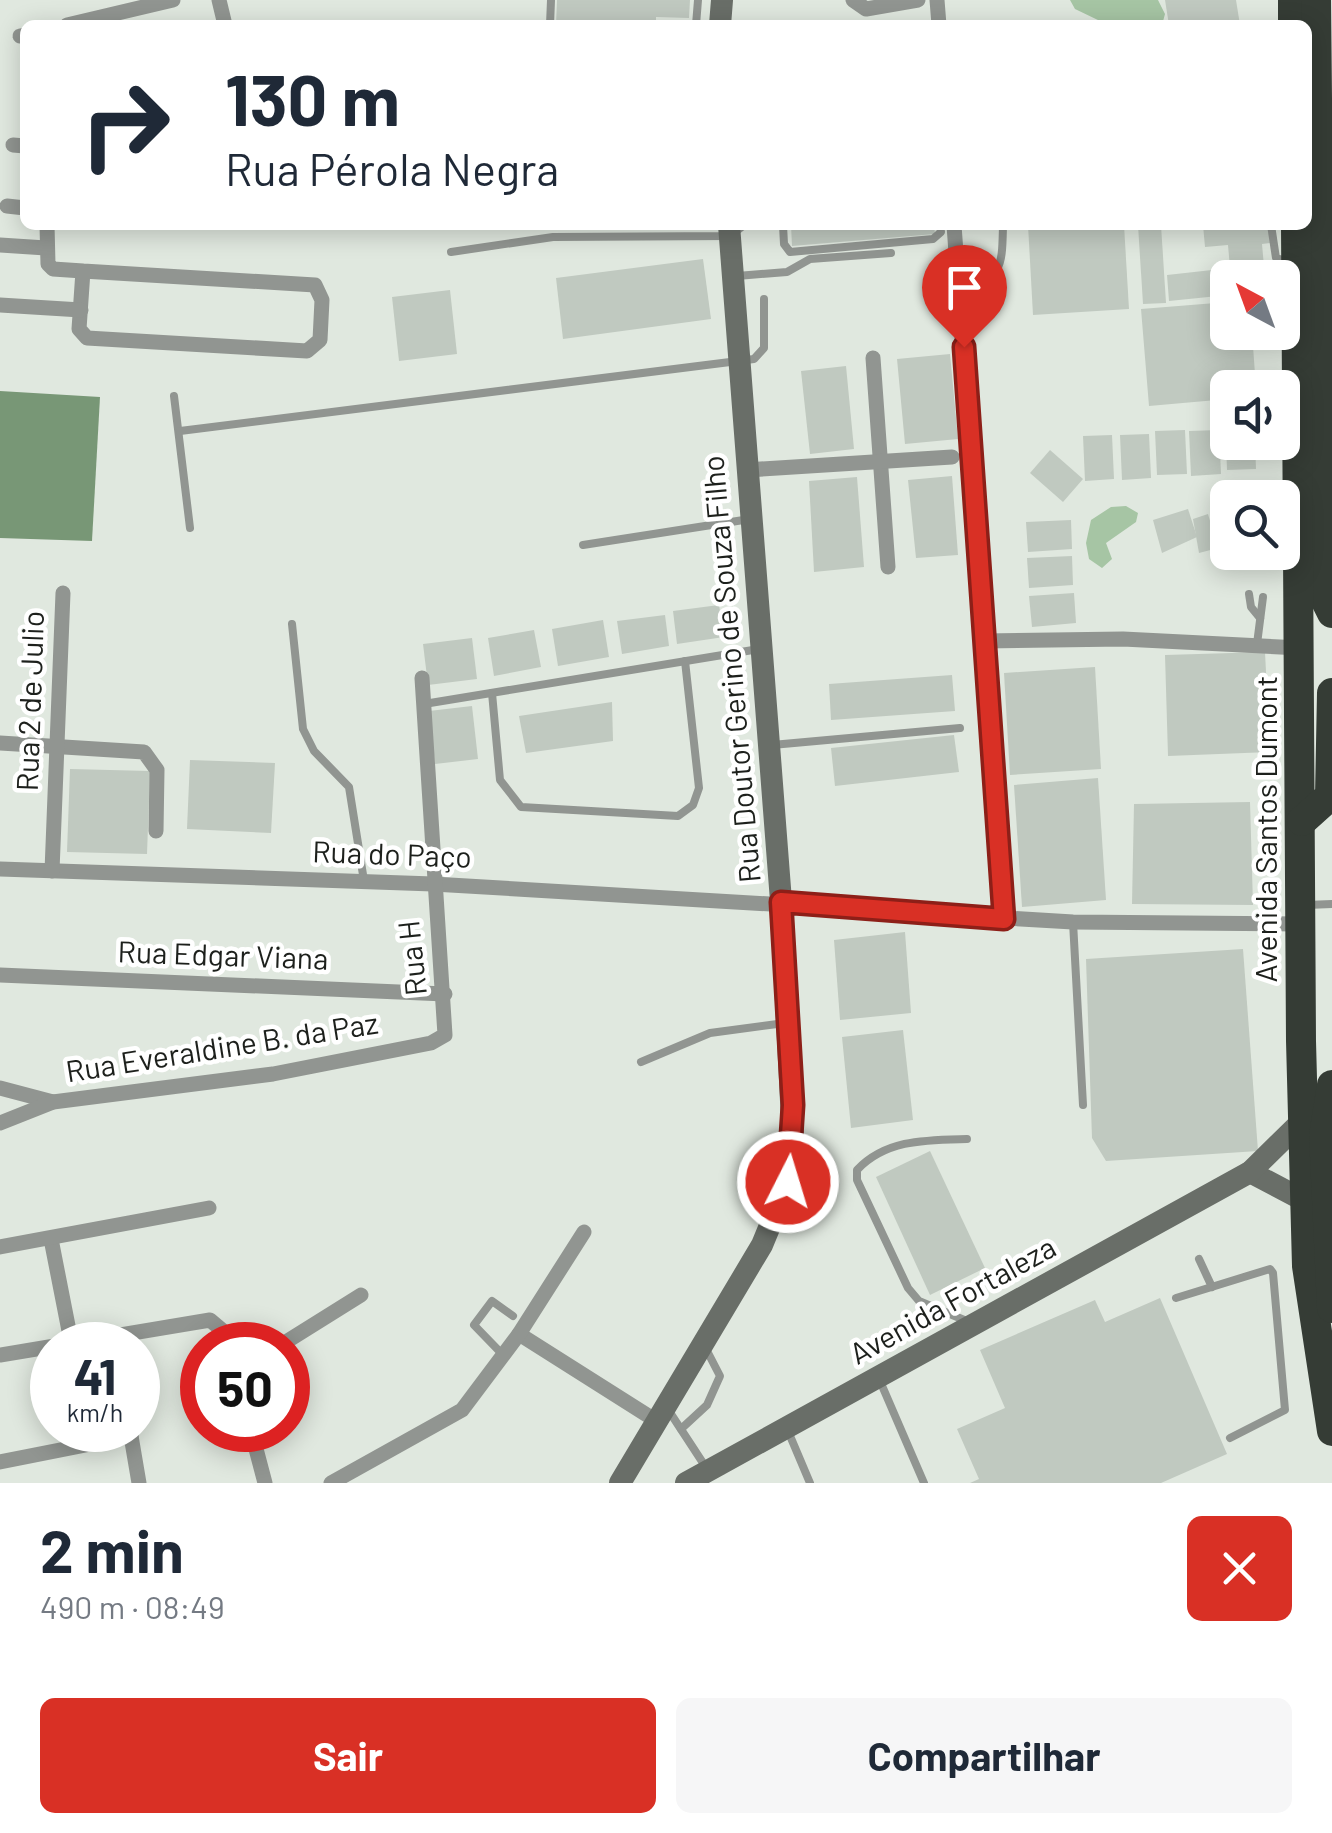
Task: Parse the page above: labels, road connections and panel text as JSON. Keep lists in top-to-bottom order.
{
  "streets": {
    "highway": ["Avenida Santos Dumont"],
    "main road": ["Rua Doutor Gerino de Souza Filho", "Avenida Fortaleza"],
    "street": [
      "Rua 2 de Julio",
      "Rua do Paço",
      "Rua Edgar Viana",
      "Rua H",
      "Rua Everaldine B. da Paz"
    ]
  },
  "crossings": [
    ["Rua Doutor Gerino de Souza Filho", "Rua do Paço"],
    ["Rua 2 de Julio", "Rua do Paço"],
    ["Avenida Santos Dumont", "Rua do Paço"],
    ["Avenida Santos Dumont", "Avenida Fortaleza"],
    ["Rua do Paço", "Rua H"],
    ["Rua Edgar Viana", "Rua H"],
    ["Rua H", "Rua Everaldine B. da Paz"]
  ],
  "north": "top left",
  "page": {
    "turn": ["130 m", "Rua Pérola Negra"],
    "speed": "41 km/h",
    "limit": "50",
    "heading": ["2 min", "490 m · 08:49"],
    "buttons": ["Sair", "Compartilhar"]
  }
}
